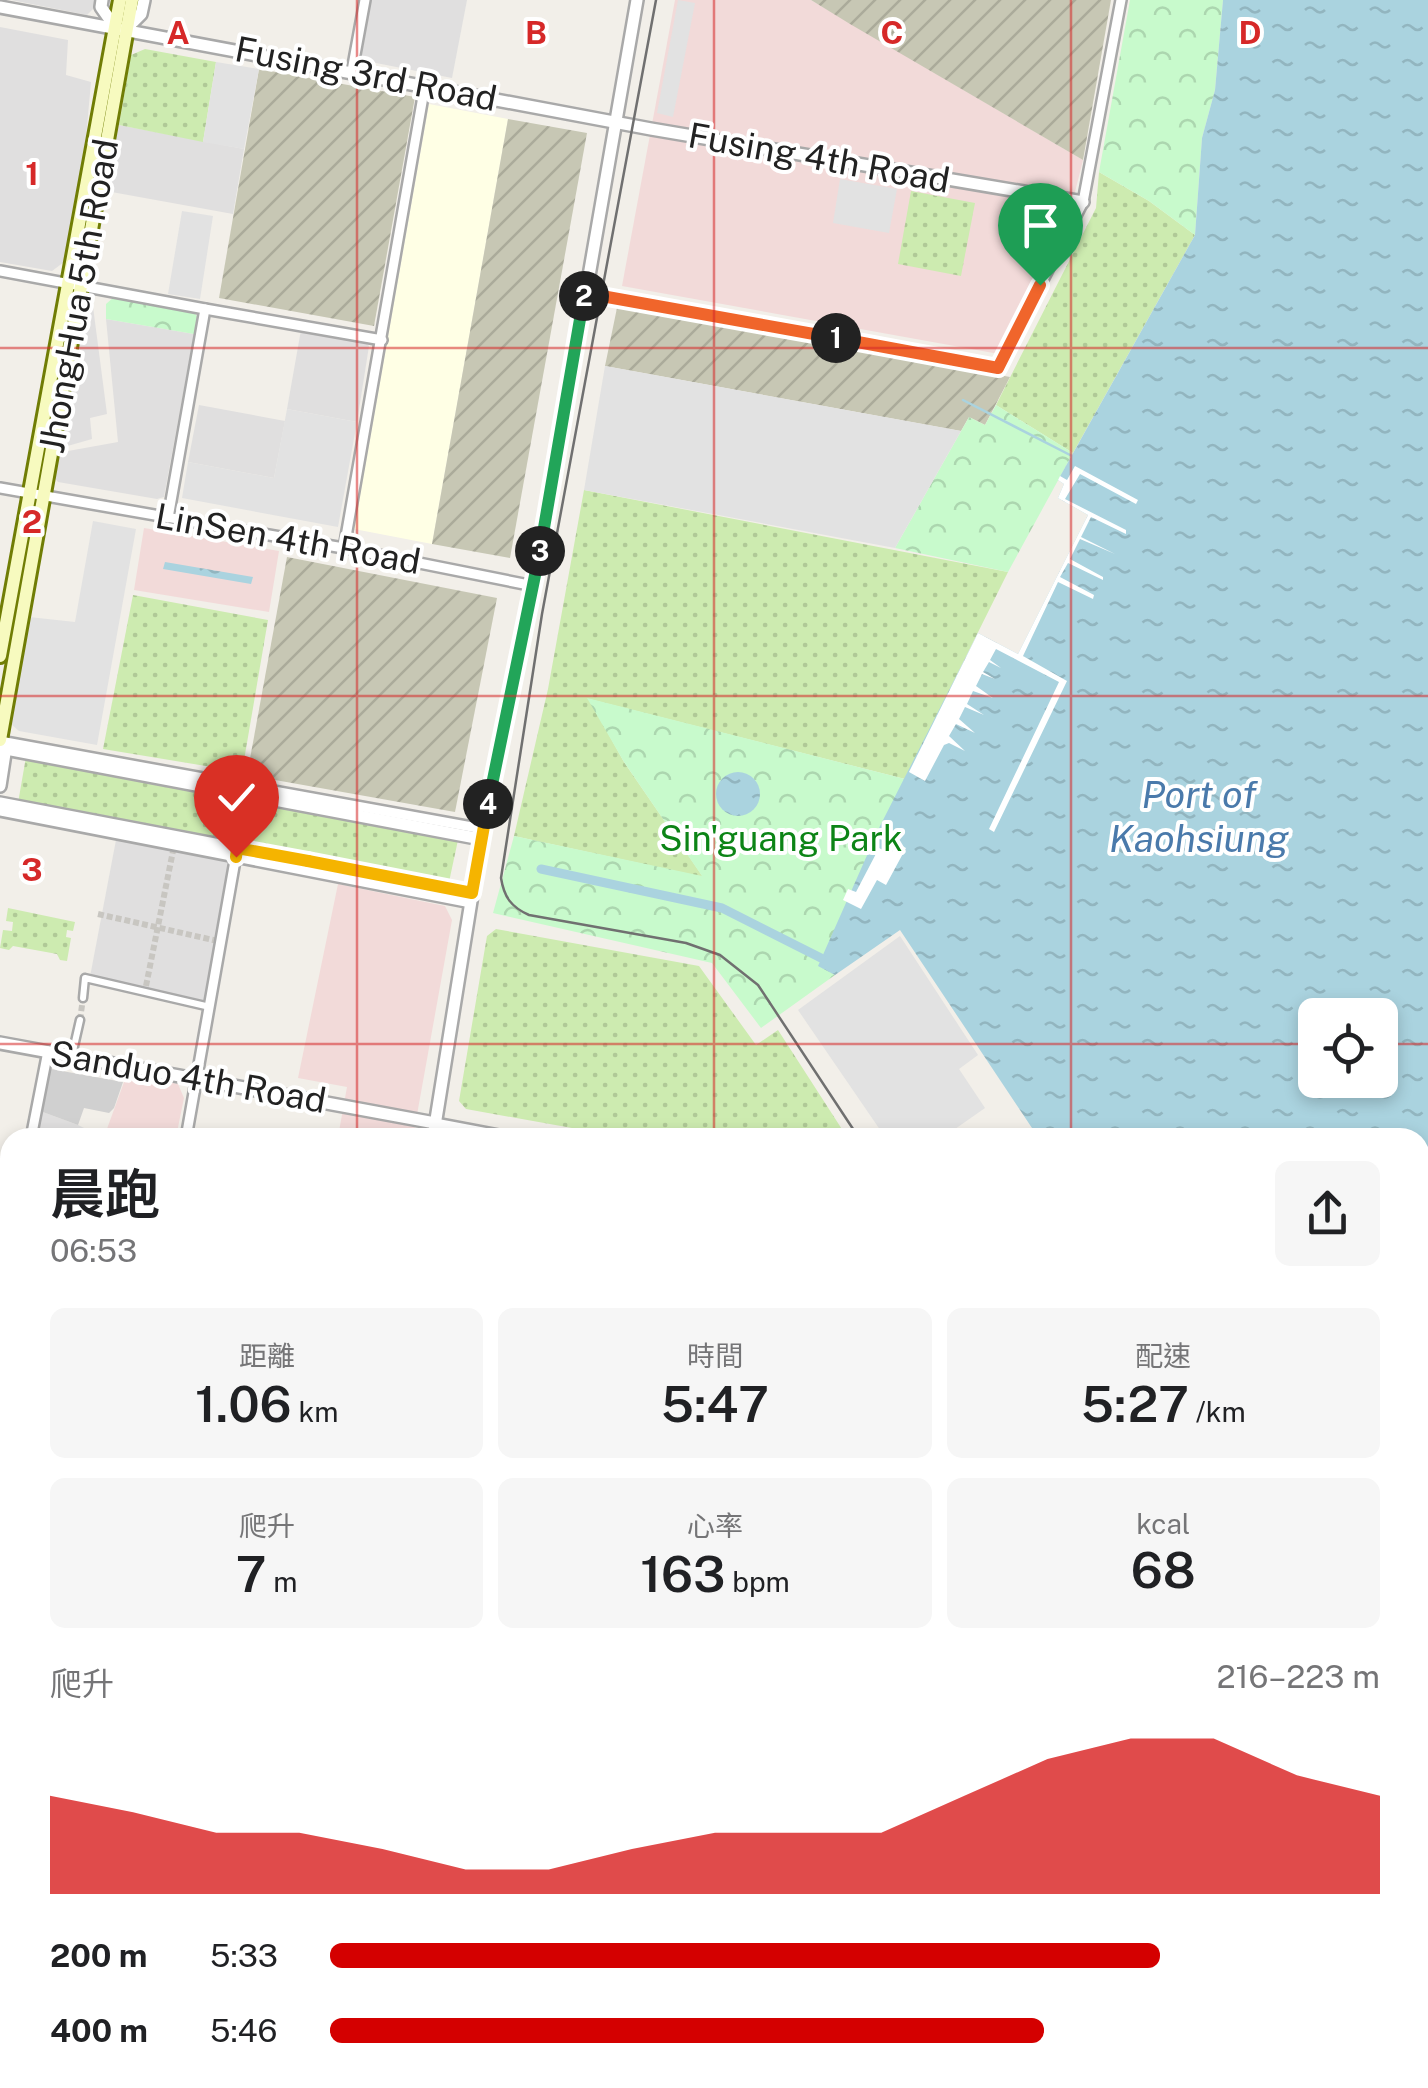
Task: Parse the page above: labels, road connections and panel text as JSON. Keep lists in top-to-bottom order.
{
  "streets": {
    "main road": ["JhongHua 5th Road"],
    "street": [
      "Fusing 3rd Road",
      "Fusing 4th Road",
      "LinSen 4th Road",
      "Sanduo 4th Road"
    ]
  },
  "crossings": [
    ["Fusing 3rd Road", "Fusing 4th Road"],
    ["Fusing 3rd Road", "JhongHua 5th Road"],
    ["JhongHua 5th Road", "LinSen 4th Road"]
  ],
  "water": ["Port of Kaohsiung"],
  "parks": ["Sin'guang Park"],
  "page": {
    "pins": [
      "2",
      "1",
      "3",
      "4"
    ],
    "heading": ["晨跑", "06:53"],
    "stats": [
      ["距離", "1.06 km"],
      ["時間", "5:47"],
      ["配速", "5:27 /km"],
      ["爬升", "7 m"],
      ["心率", "163 bpm"],
      ["kcal", "68"]
    ],
    "chart": ["爬升", "216–223 m"],
    "list": [
      {
        "name": "200 m",
        "note": "5:33"
      },
      {
        "name": "400 m",
        "note": "5:46"
      }
    ]
  },
  "grid": {
    "columns": [
      "A",
      "B",
      "C",
      "D"
    ],
    "rows": ["1", "2", "3"]
  }
}
